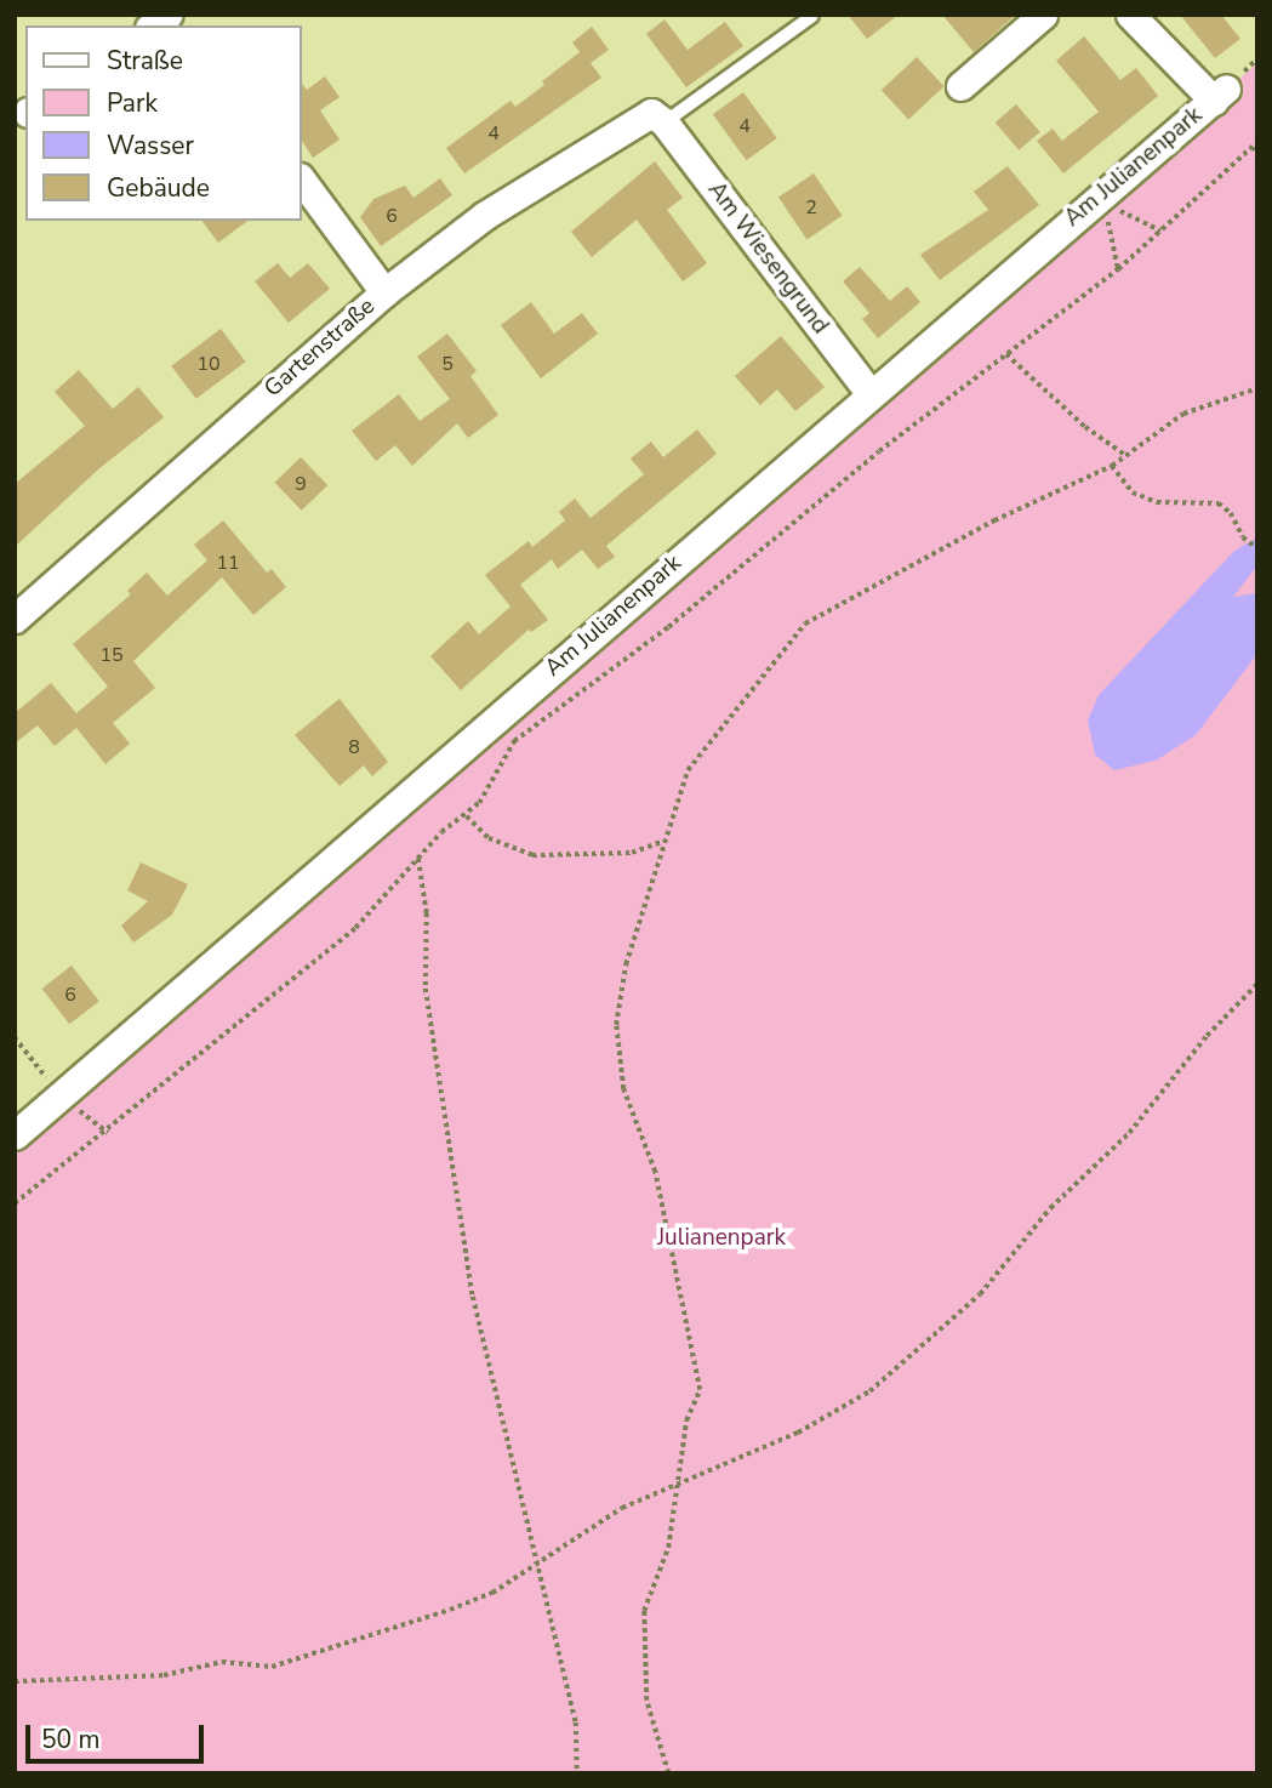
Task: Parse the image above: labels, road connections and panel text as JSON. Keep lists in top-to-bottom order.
{
  "streets": {
    "street": ["Am Julianenpark", "Am Wiesengrund", "Gartenstraße"]
  },
  "crossings": [
    ["Am Julianenpark", "Am Wiesengrund"],
    ["Am Wiesengrund", "Gartenstraße"]
  ],
  "parks": ["Julianenpark"],
  "house_numbers": [
    "4",
    "4",
    "2",
    "6",
    "10",
    "5",
    "9",
    "11",
    "15",
    "8",
    "6"
  ],
  "legend": [
    "Straße",
    "Park",
    "Wasser",
    "Gebäude"
  ],
  "scale_bar": "50 m"
}
